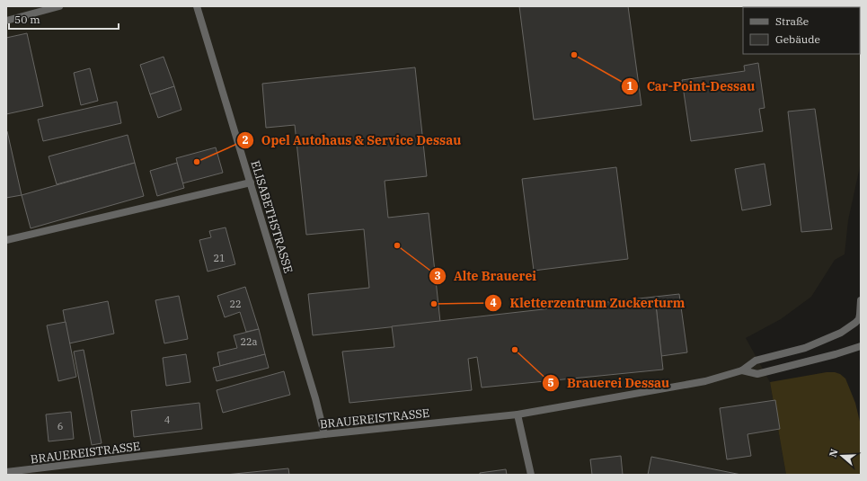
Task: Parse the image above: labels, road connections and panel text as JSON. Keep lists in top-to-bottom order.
{
  "streets": {
    "street": ["ELISABETHSTRASSE", "BRAUEREISTRASSE"]
  },
  "crossings": [
    ["ELISABETHSTRASSE", "BRAUEREISTRASSE"]
  ],
  "places": [
    "Car-Point-Dessau",
    "Opel Autohaus & Service Dessau",
    "Alte Brauerei",
    "Kletterzentrum Zuckerturm",
    "Brauerei Dessau"
  ],
  "house_numbers": [
    "21",
    "22",
    "22a",
    "4",
    "6"
  ],
  "legend": ["Straße", "Gebäude"],
  "scale_bar": "50 m",
  "north": "left"
}
